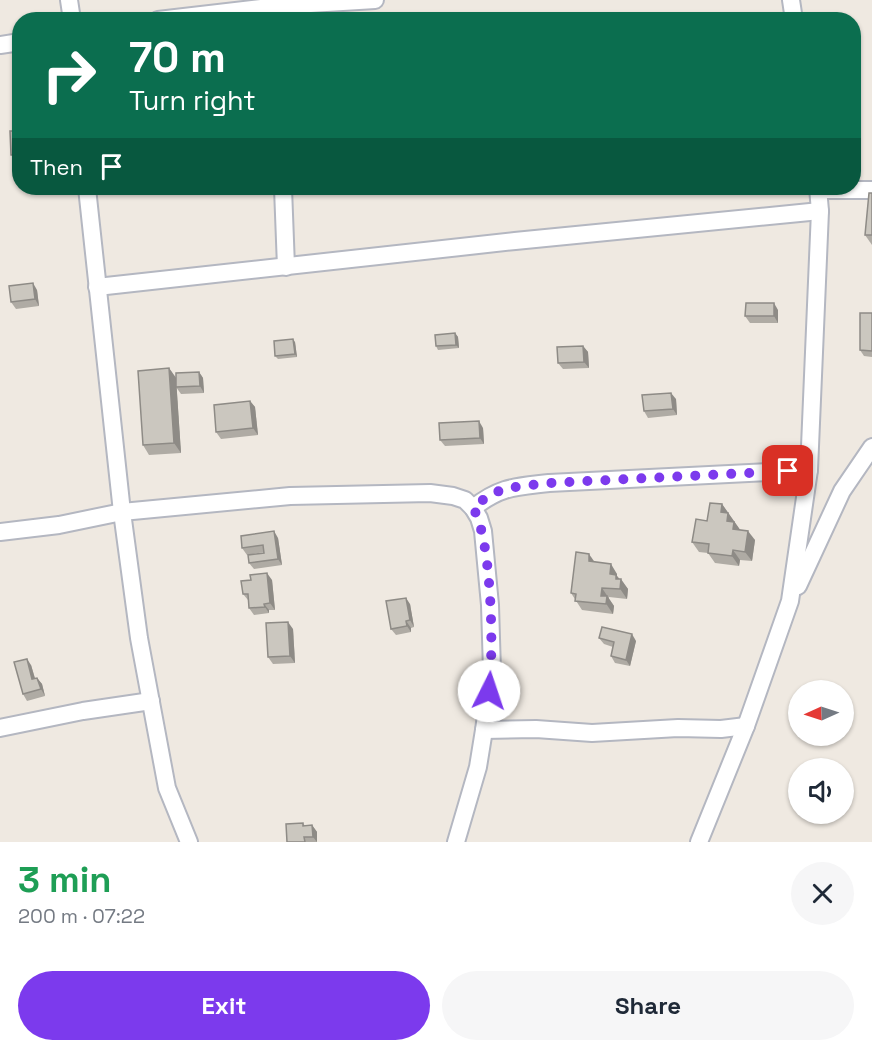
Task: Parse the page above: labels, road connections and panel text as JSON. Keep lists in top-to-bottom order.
{
  "north": "left",
  "page": {
    "turn": ["70 m", "Turn right"],
    "then": "Then",
    "heading": ["3 min", "200 m · 07:22"],
    "buttons": ["Exit", "Share"]
  }
}
